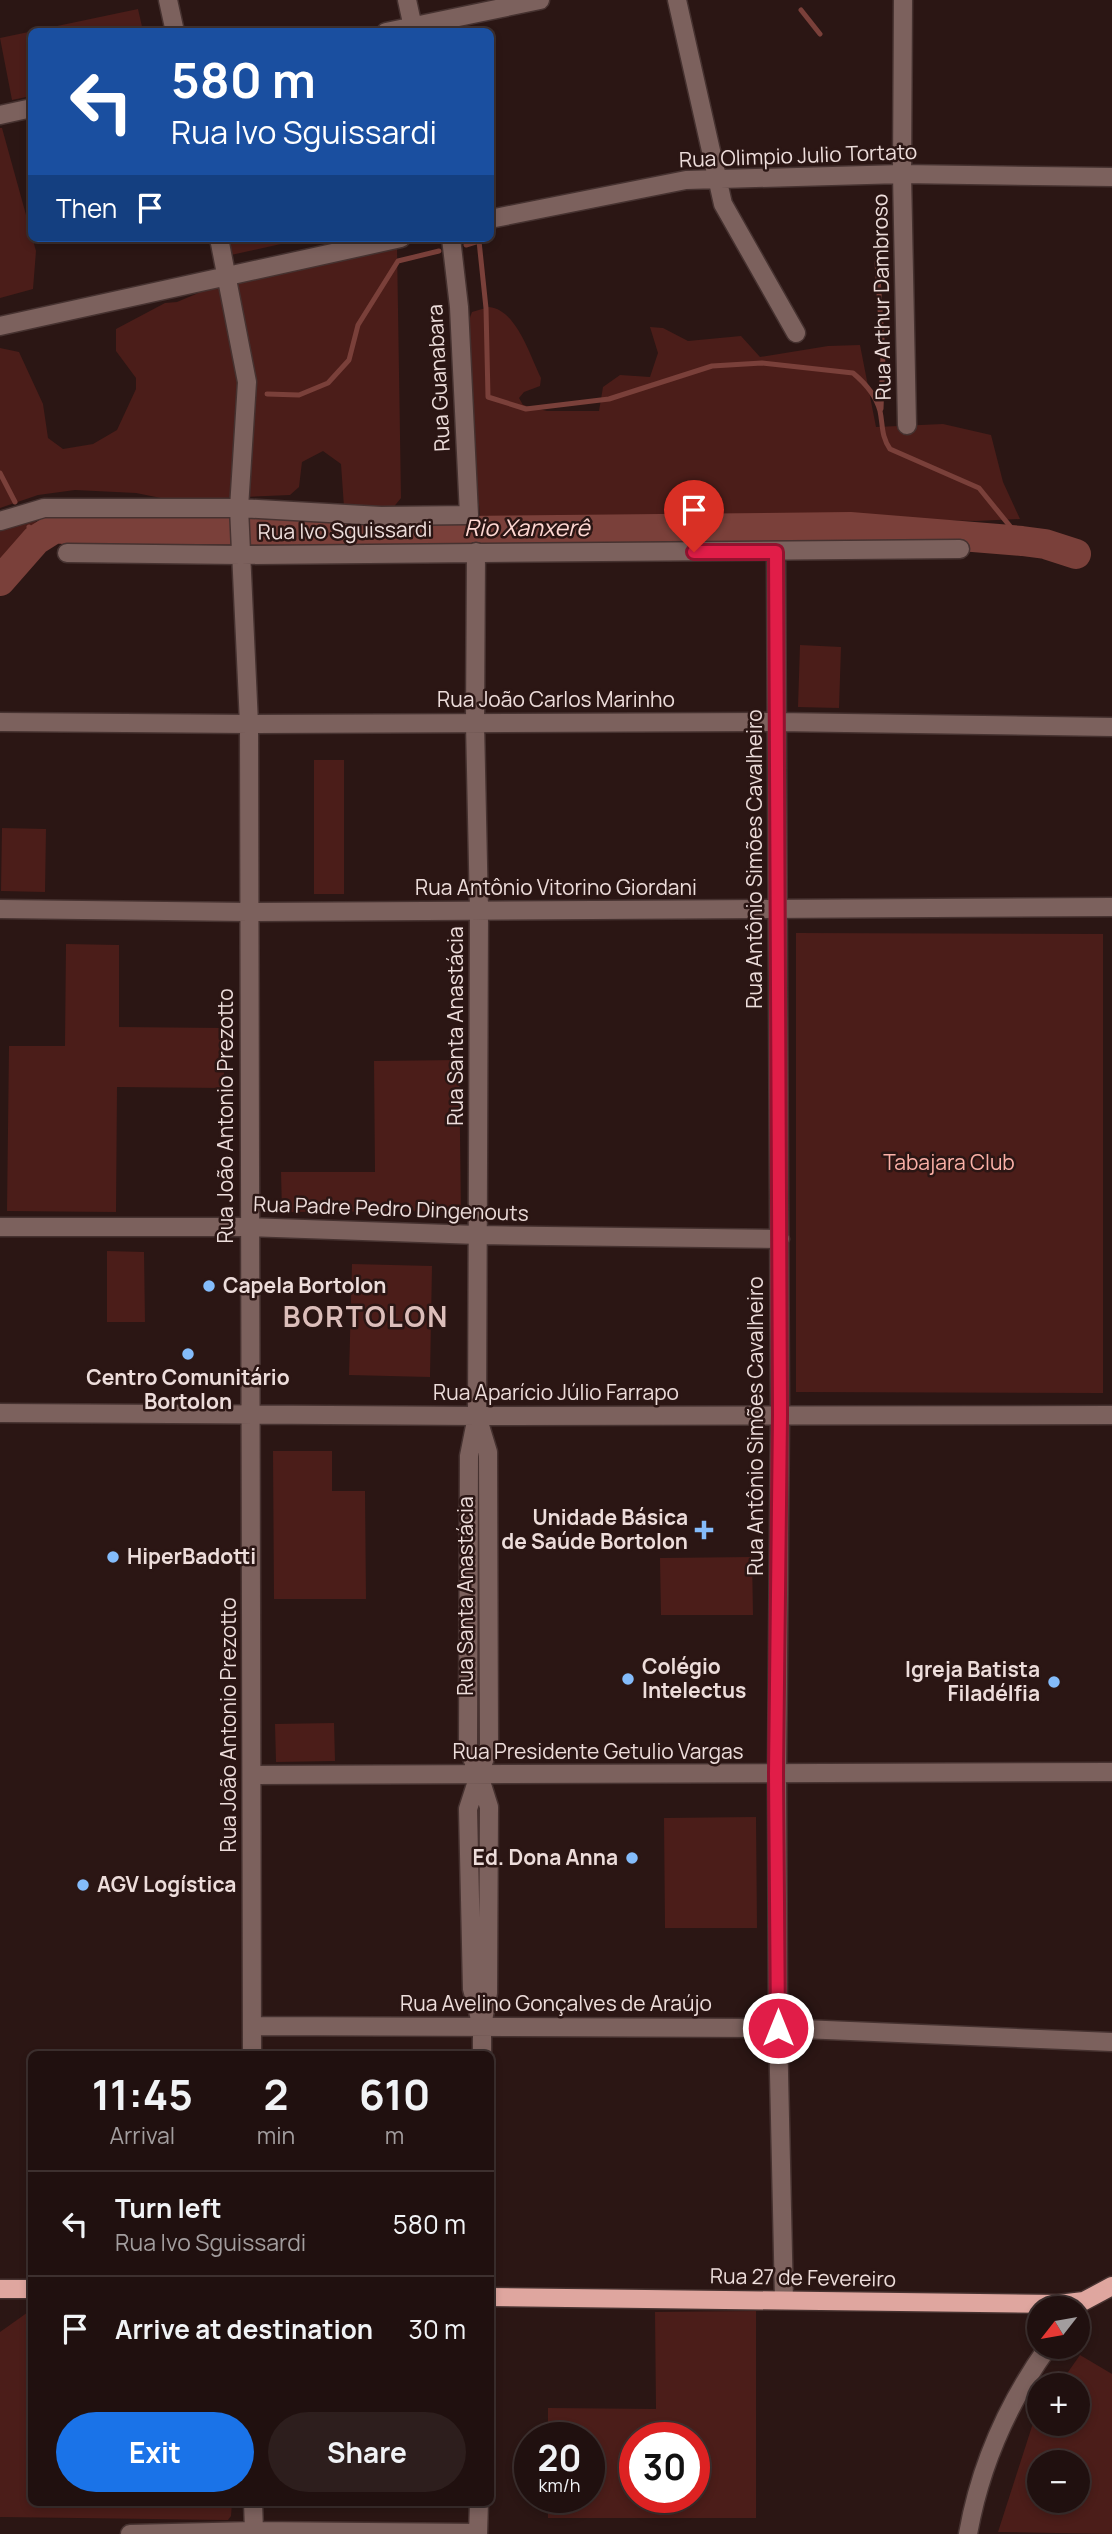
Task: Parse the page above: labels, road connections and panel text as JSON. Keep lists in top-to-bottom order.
{
  "streets": {
    "main road": ["Rua 27 de Fevereiro"],
    "street": [
      "Rua Olimpio Julio Tortato",
      "Rua Arthur Dambroso",
      "Rua Guanabara",
      "Rua Ivo Sguissardi",
      "Rua João Carlos Marinho",
      "Rua Antônio Simões Cavalheiro",
      "Rua Antônio Vitorino Giordani",
      "Rua Santa Anastácia",
      "Rua João Antonio Prezotto",
      "Rua Padre Pedro Dingenouts",
      "Rua Aparício Júlio Farrapo",
      "Rua Presidente Getulio Vargas",
      "Rua Avelino Gonçalves de Araújo"
    ]
  },
  "crossings": [
    ["Rua Olimpio Julio Tortato", "Rua Arthur Dambroso"],
    ["Rua Guanabara", "Rua Ivo Sguissardi"],
    ["Rua Ivo Sguissardi", "Rua Antônio Simões Cavalheiro"],
    ["Rua Ivo Sguissardi", "Rua Santa Anastácia"],
    ["Rua Ivo Sguissardi", "Rua João Antonio Prezotto"],
    ["Rua João Carlos Marinho", "Rua Antônio Simões Cavalheiro"],
    ["Rua João Carlos Marinho", "Rua Santa Anastácia"],
    ["Rua João Carlos Marinho", "Rua João Antonio Prezotto"],
    ["Rua Antônio Simões Cavalheiro", "Rua Antônio Vitorino Giordani"],
    ["Rua Antônio Simões Cavalheiro", "Rua Padre Pedro Dingenouts"],
    ["Rua Antônio Simões Cavalheiro", "Rua Aparício Júlio Farrapo"],
    ["Rua Antônio Simões Cavalheiro", "Rua Presidente Getulio Vargas"],
    ["Rua Antônio Simões Cavalheiro", "Rua Avelino Gonçalves de Araújo"],
    ["Rua Antônio Simões Cavalheiro", "Rua 27 de Fevereiro"],
    ["Rua Antônio Vitorino Giordani", "Rua Santa Anastácia"],
    ["Rua Antônio Vitorino Giordani", "Rua João Antonio Prezotto"],
    ["Rua Santa Anastácia", "Rua Padre Pedro Dingenouts"],
    ["Rua Santa Anastácia", "Rua Aparício Júlio Farrapo"],
    ["Rua Santa Anastácia", "Rua Presidente Getulio Vargas"],
    ["Rua Santa Anastácia", "Rua Avelino Gonçalves de Araújo"],
    ["Rua João Antonio Prezotto", "Rua Padre Pedro Dingenouts"],
    ["Rua João Antonio Prezotto", "Rua Aparício Júlio Farrapo"],
    ["Rua João Antonio Prezotto", "Rua Presidente Getulio Vargas"],
    ["Rua João Antonio Prezotto", "Rua Avelino Gonçalves de Araújo"]
  ],
  "districts": ["BORTOLON"],
  "water": ["Rio Xanxerê"],
  "parks": ["Tabajara Club"],
  "places": {
    "other": [
      "Capela Bortolon",
      "Centro Comunitário Bortolon",
      "HiperBadotti",
      "Colégio Intelectus",
      "Igreja Batista Filadélfia",
      "Ed. Dona Anna",
      "AGV Logística"
    ],
    "health": ["Unidade Básica de Saúde Bortolon"]
  },
  "north": "bottom left",
  "page": {
    "turn": ["580 m", "Rua Ivo Sguissardi"],
    "then": "Then",
    "eta": [
      "11:45",
      "Arrival",
      "2",
      "min",
      "610",
      "m"
    ],
    "list": [
      {
        "name": "Turn left",
        "note": "Rua Ivo Sguissardi",
        "value": "580 m"
      },
      {
        "name": "Arrive at destination",
        "value": "30 m"
      }
    ],
    "map_buttons": ["+", "−"],
    "buttons": ["Exit", "Share"],
    "speed": "20 km/h",
    "limit": "30"
  }
}
